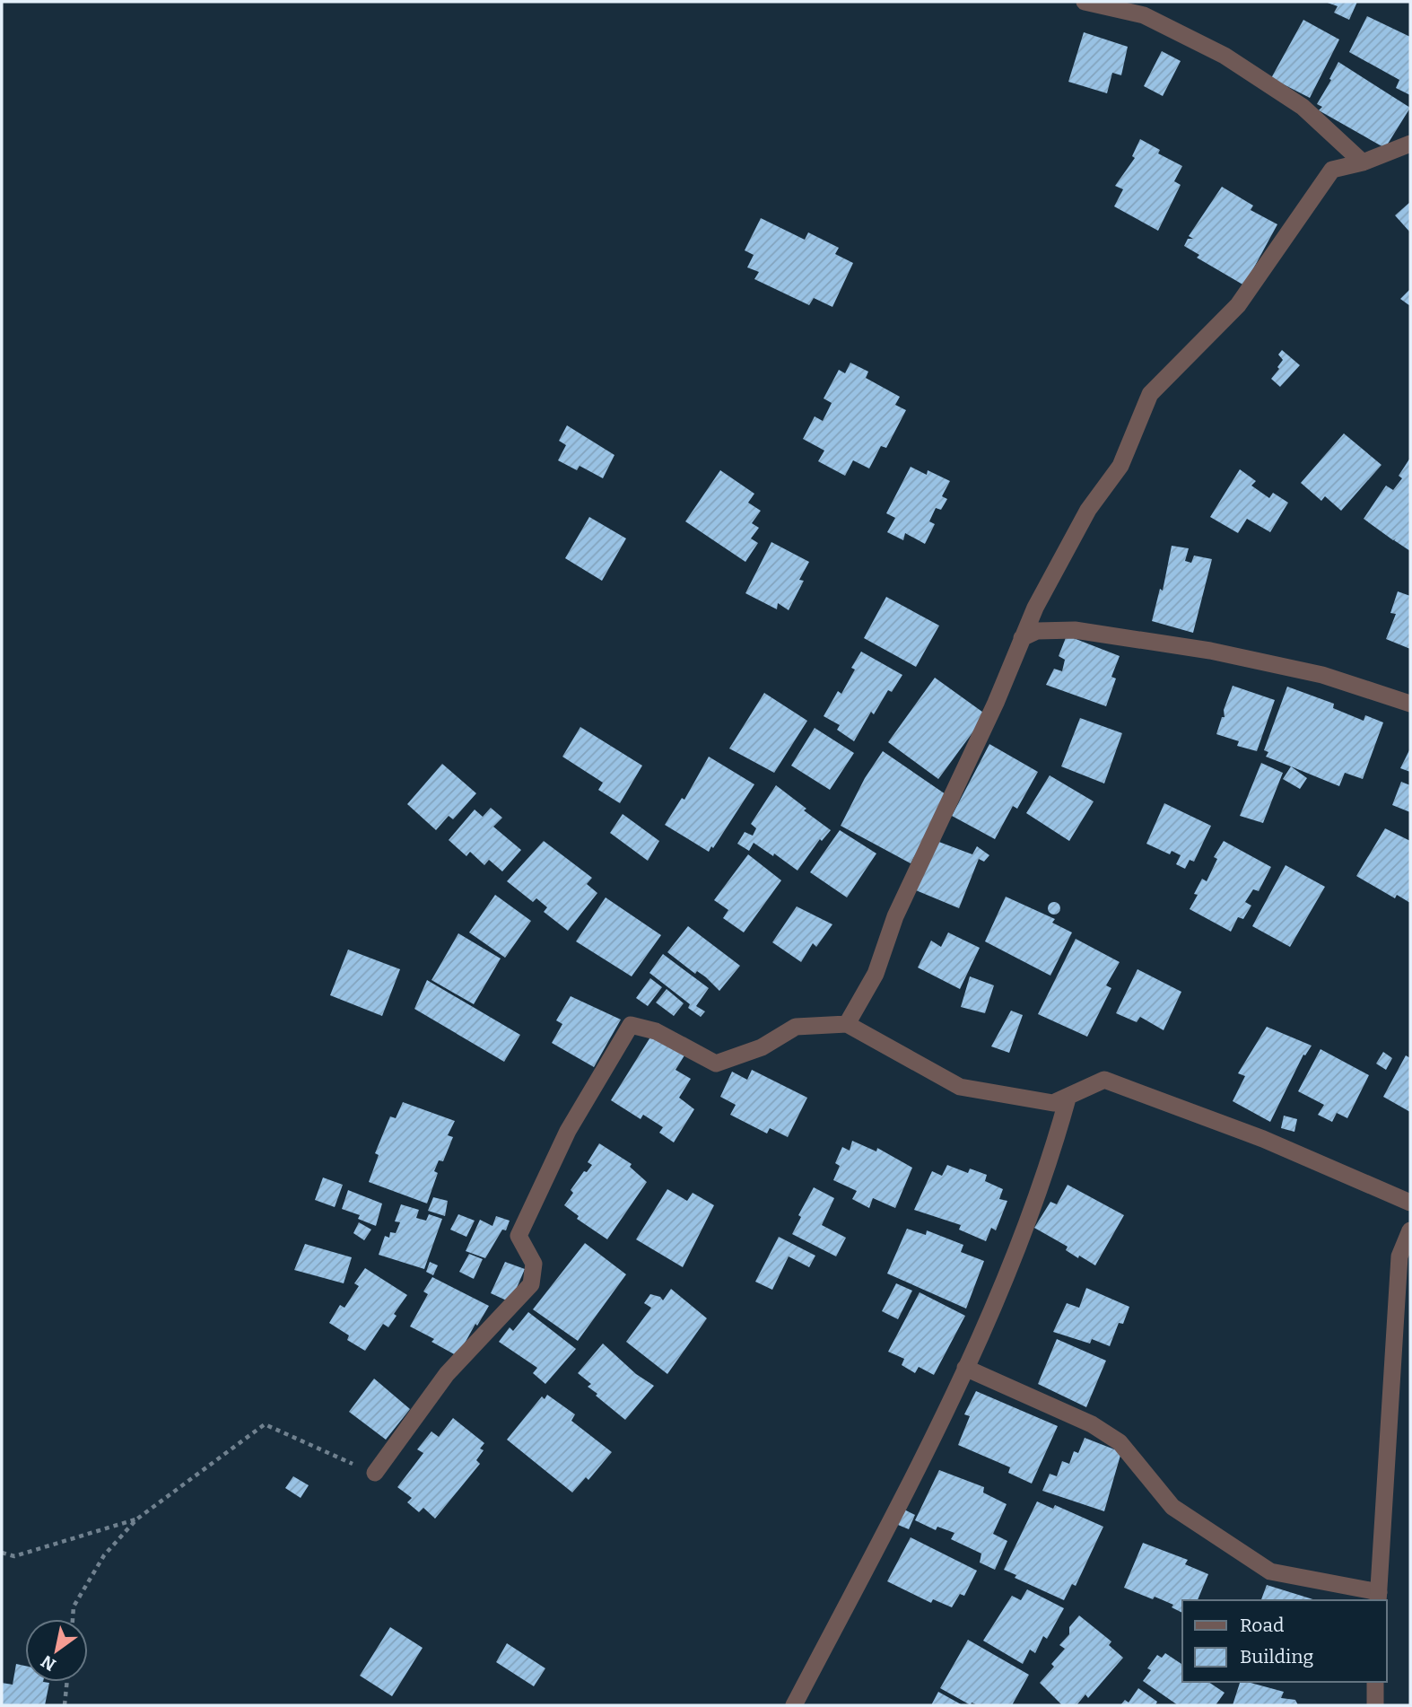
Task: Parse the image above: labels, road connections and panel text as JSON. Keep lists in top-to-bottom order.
{
  "legend": ["Road", "Building"],
  "north": "bottom left"
}
